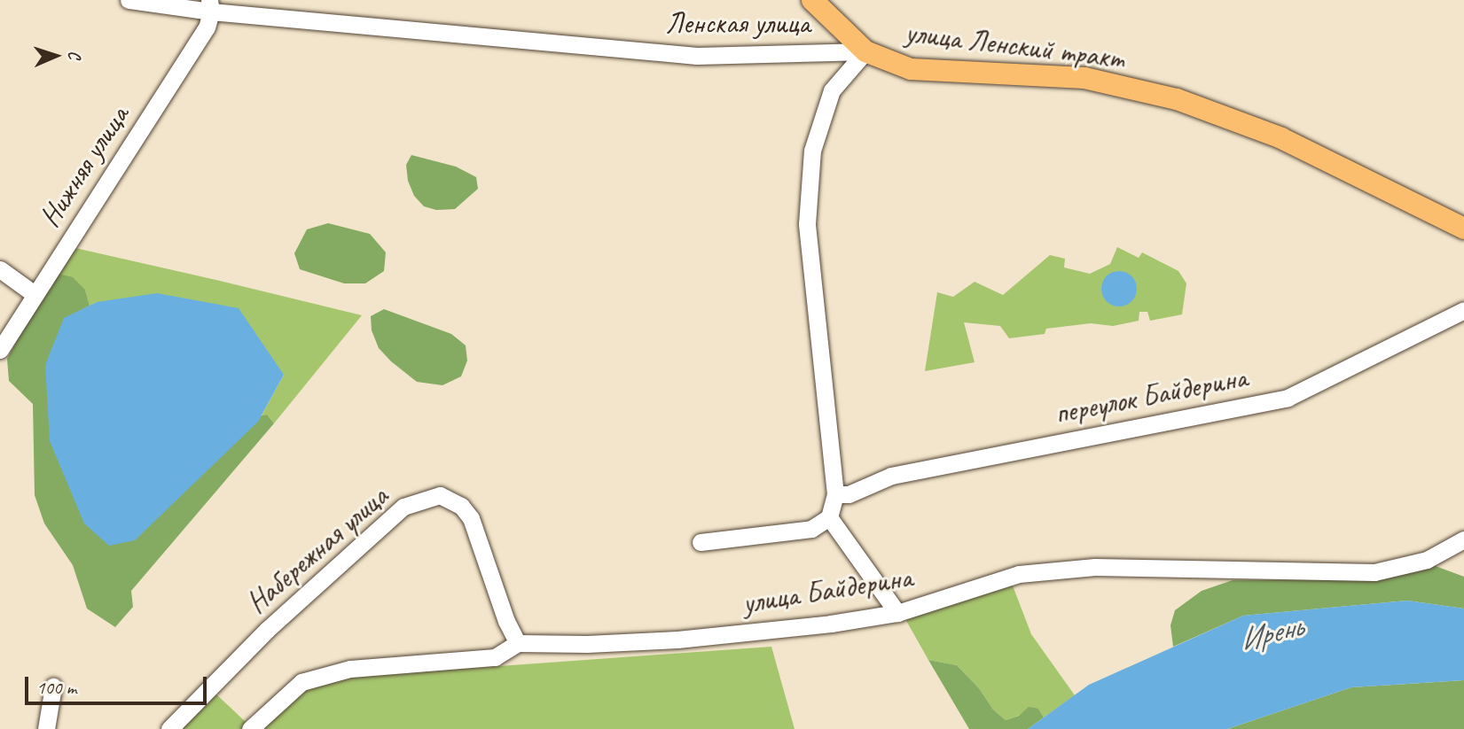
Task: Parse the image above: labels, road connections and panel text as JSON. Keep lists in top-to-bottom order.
{
  "streets": {
    "main road": ["улица Ленский тракт"],
    "street": [
      "Ленская улица",
      "Нижняя улица",
      "переулок Байдерина",
      "Набережная улица",
      "улица Байдерина"
    ]
  },
  "crossings": [
    ["Ленская улица", "улица Ленский тракт"],
    ["Ленская улица", "Нижняя улица"],
    ["Набережная улица", "улица Байдерина"]
  ],
  "water": ["Ирень"],
  "scale_bar": "100 m",
  "north": "right"
}
